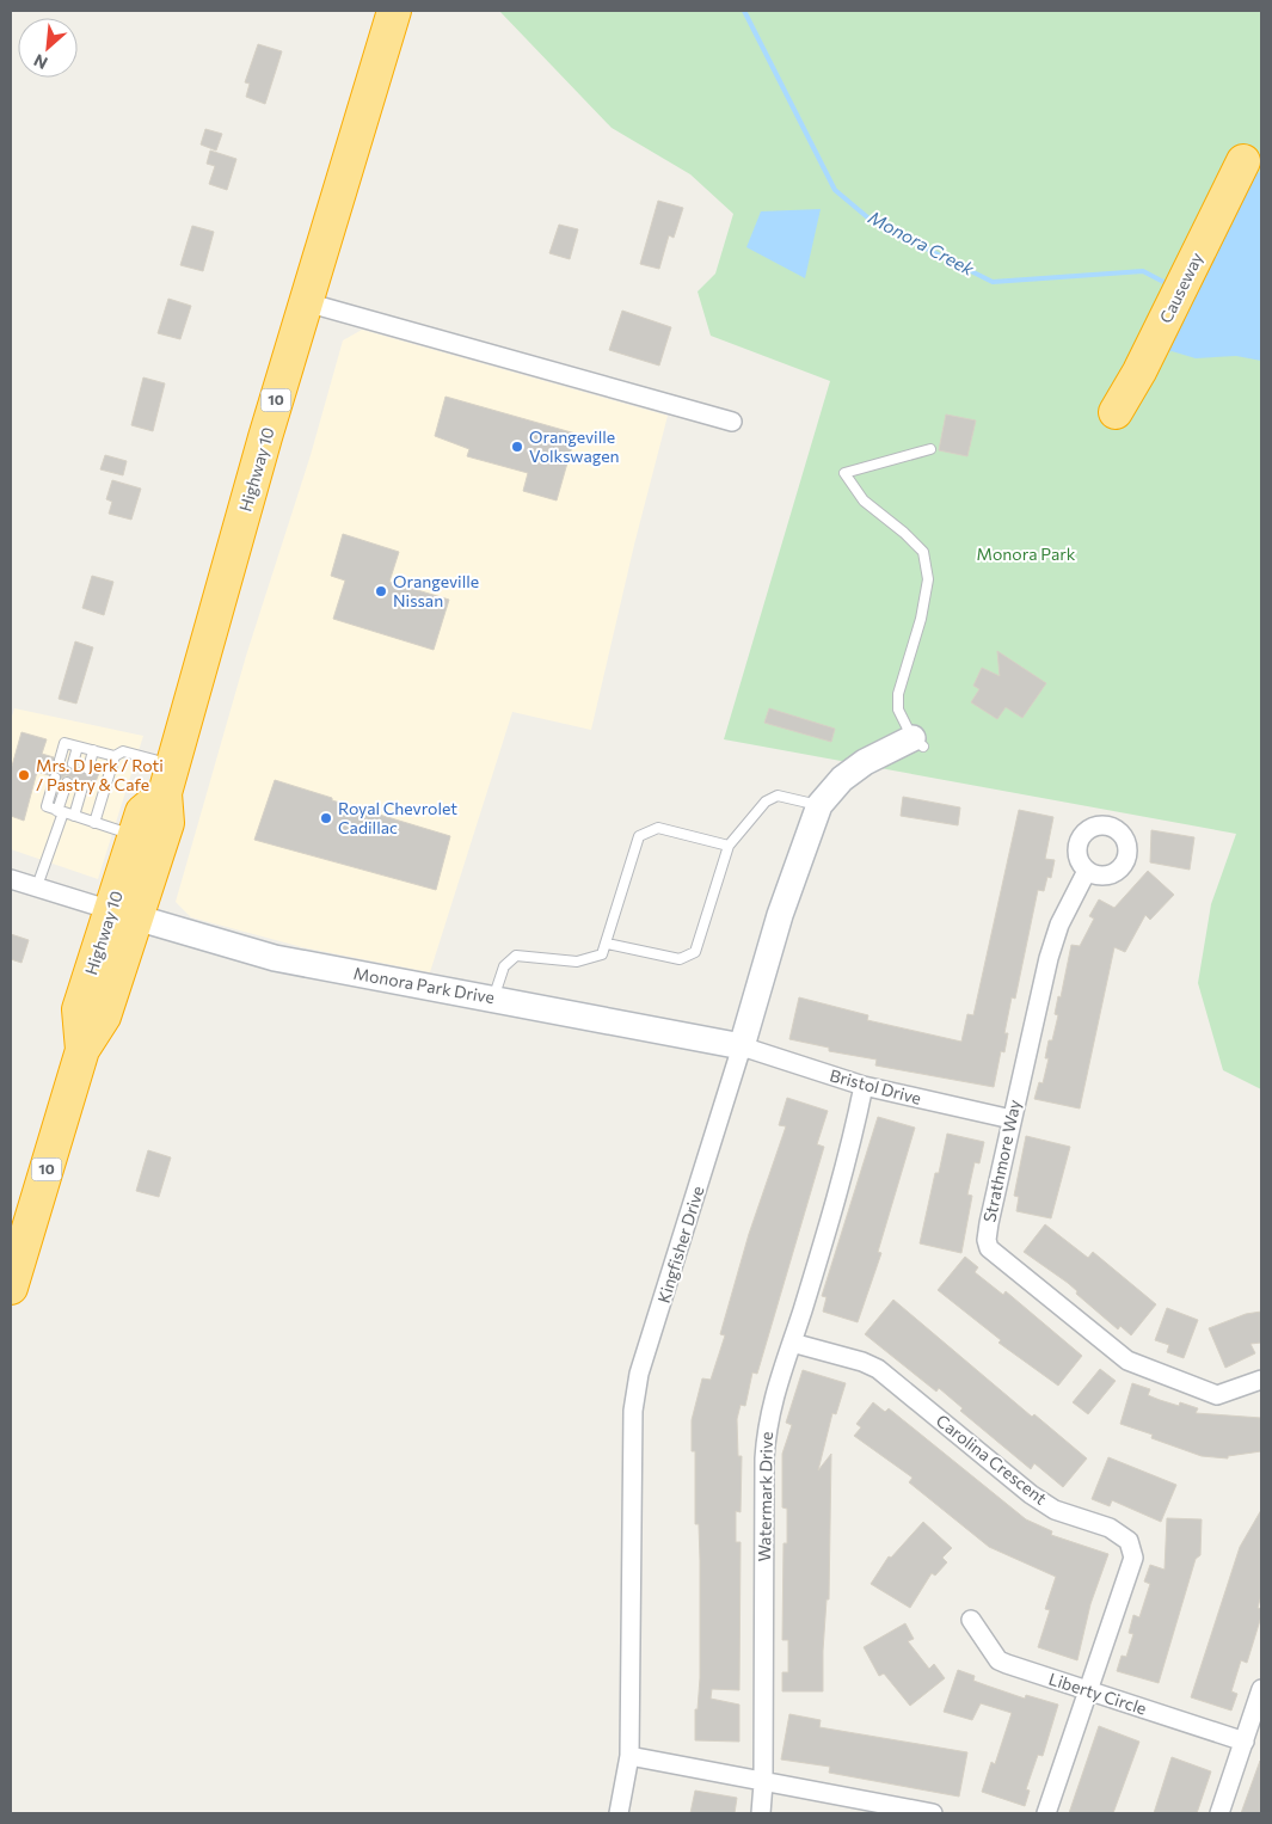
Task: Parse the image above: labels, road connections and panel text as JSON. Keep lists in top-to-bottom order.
{
  "streets": {
    "highway": ["Causeway", "10", "Highway 10"],
    "street": [
      "Monora Park Drive",
      "Bristol Drive",
      "Strathmore Way",
      "Kingfisher Drive",
      "Carolina Crescent",
      "Watermark Drive",
      "Liberty Circle"
    ]
  },
  "crossings": [
    ["Highway 10", "Monora Park Drive"],
    ["Monora Park Drive", "Bristol Drive"],
    ["Monora Park Drive", "Kingfisher Drive"],
    ["Bristol Drive", "Strathmore Way"],
    ["Bristol Drive", "Kingfisher Drive"],
    ["Bristol Drive", "Watermark Drive"],
    ["Carolina Crescent", "Watermark Drive"],
    ["Carolina Crescent", "Liberty Circle"]
  ],
  "water": ["Monora Creek"],
  "parks": ["Monora Park"],
  "places": [
    "Orangeville Volkswagen",
    "Orangeville Nissan",
    "Mrs. D Jerk / Roti / Pastry & Cafe",
    "Royal Chevrolet Cadillac"
  ],
  "north": "bottom left"
}
